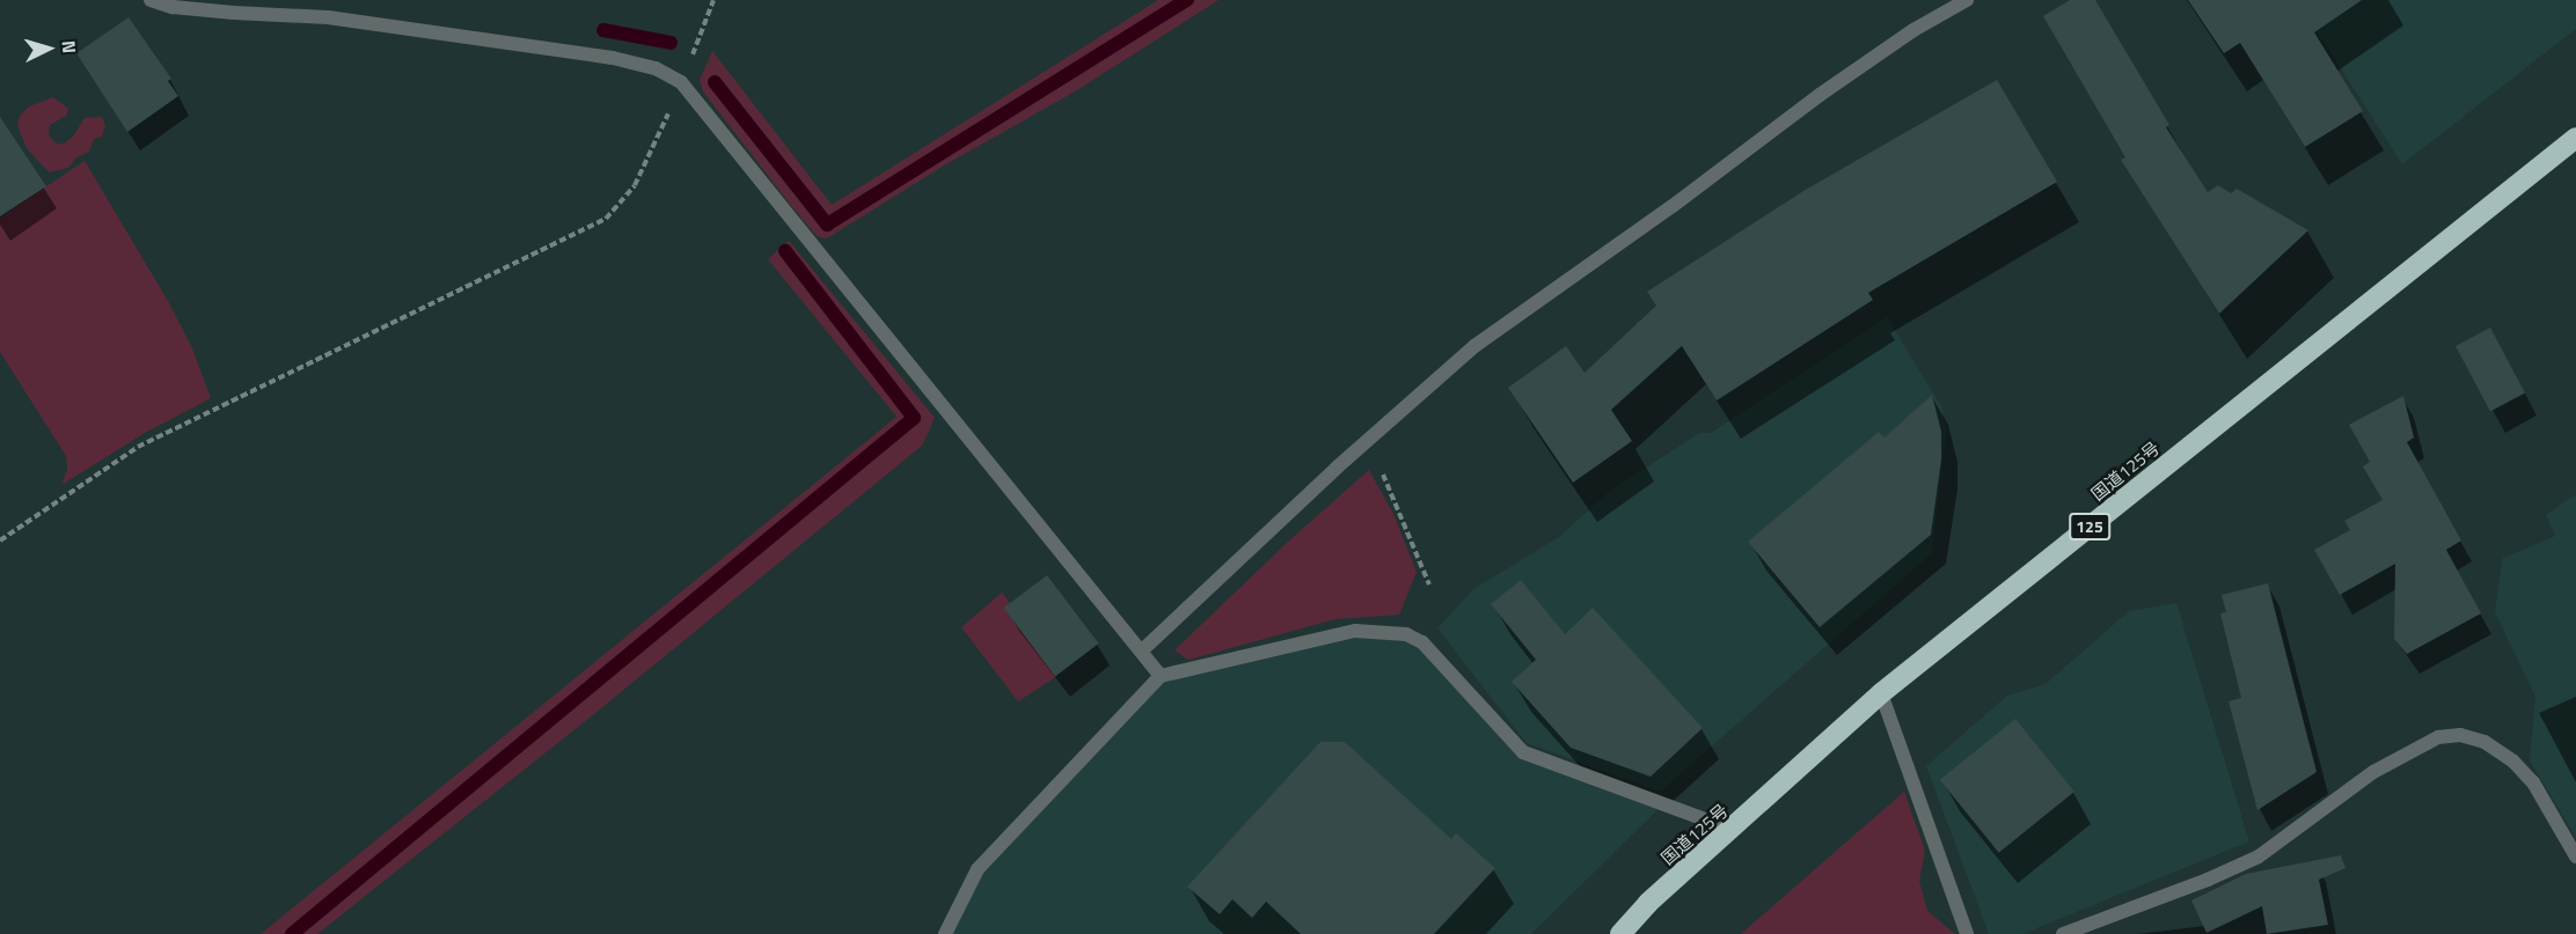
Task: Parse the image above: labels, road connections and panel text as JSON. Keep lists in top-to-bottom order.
{
  "streets": {
    "highway": ["国道125号", "125"]
  },
  "north": "right"
}
